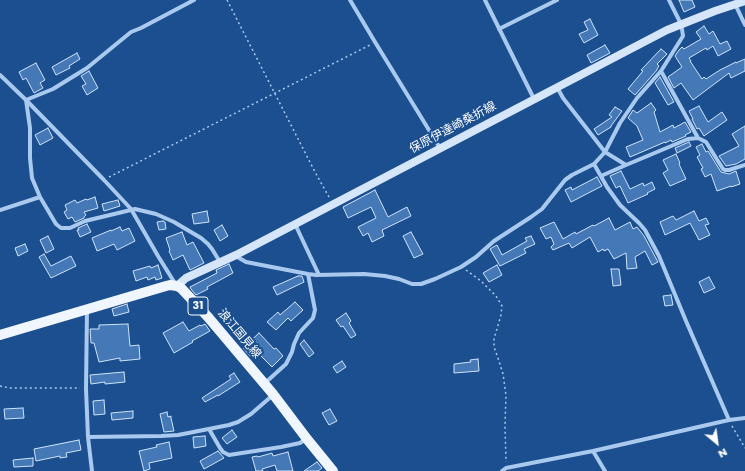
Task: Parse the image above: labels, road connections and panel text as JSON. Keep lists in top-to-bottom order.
{
  "streets": {
    "main road": ["保原伊達崎桑折線", "31", "浪江国見線"]
  },
  "crossings": [
    ["保原伊達崎桑折線", "31"],
    ["保原伊達崎桑折線", "浪江国見線"],
    ["31", "浪江国見線"]
  ],
  "north": "bottom right"
}
